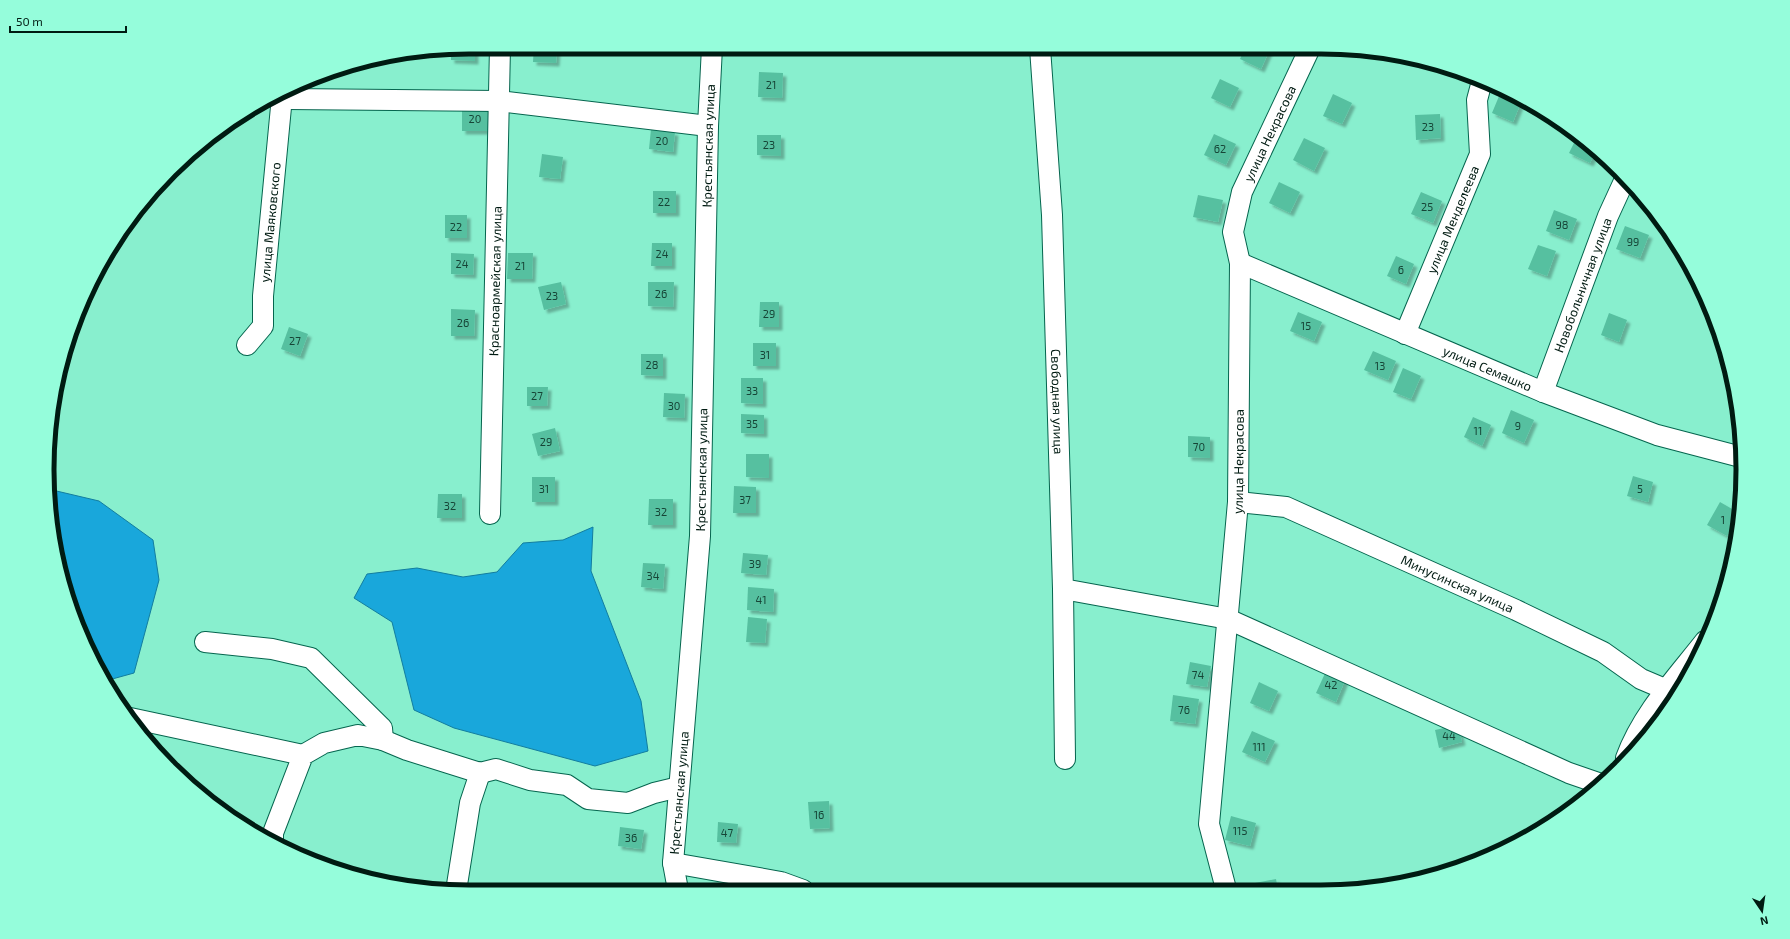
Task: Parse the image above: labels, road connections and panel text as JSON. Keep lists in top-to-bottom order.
{
  "streets": {
    "street": [
      "улица Некрасова",
      "Крестьянская улица",
      "улица Менделеева",
      "улица Маяковского",
      "Красноармейская улица",
      "Новобольничная улица",
      "улица Семашко",
      "Свободная улица",
      "Минусинская улица"
    ]
  },
  "crossings": [
    ["улица Некрасова", "улица Семашко"],
    ["улица Некрасова", "Минусинская улица"],
    ["улица Менделеева", "улица Семашко"],
    ["Новобольничная улица", "улица Семашко"]
  ],
  "house_numbers": [
    "21",
    "20",
    "23",
    "20",
    "23",
    "62",
    "22",
    "25",
    "98",
    "22",
    "99",
    "24",
    "24",
    "21",
    "6",
    "26",
    "23",
    "29",
    "26",
    "15",
    "27",
    "31",
    "28",
    "13",
    "33",
    "27",
    "30",
    "35",
    "9",
    "11",
    "29",
    "70",
    "31",
    "5",
    "37",
    "32",
    "32",
    "1",
    "39",
    "34",
    "41",
    "74",
    "42",
    "76",
    "44",
    "111",
    "16",
    "115",
    "47",
    "36"
  ],
  "scale_bar": "50 m",
  "north": "bottom"
}
